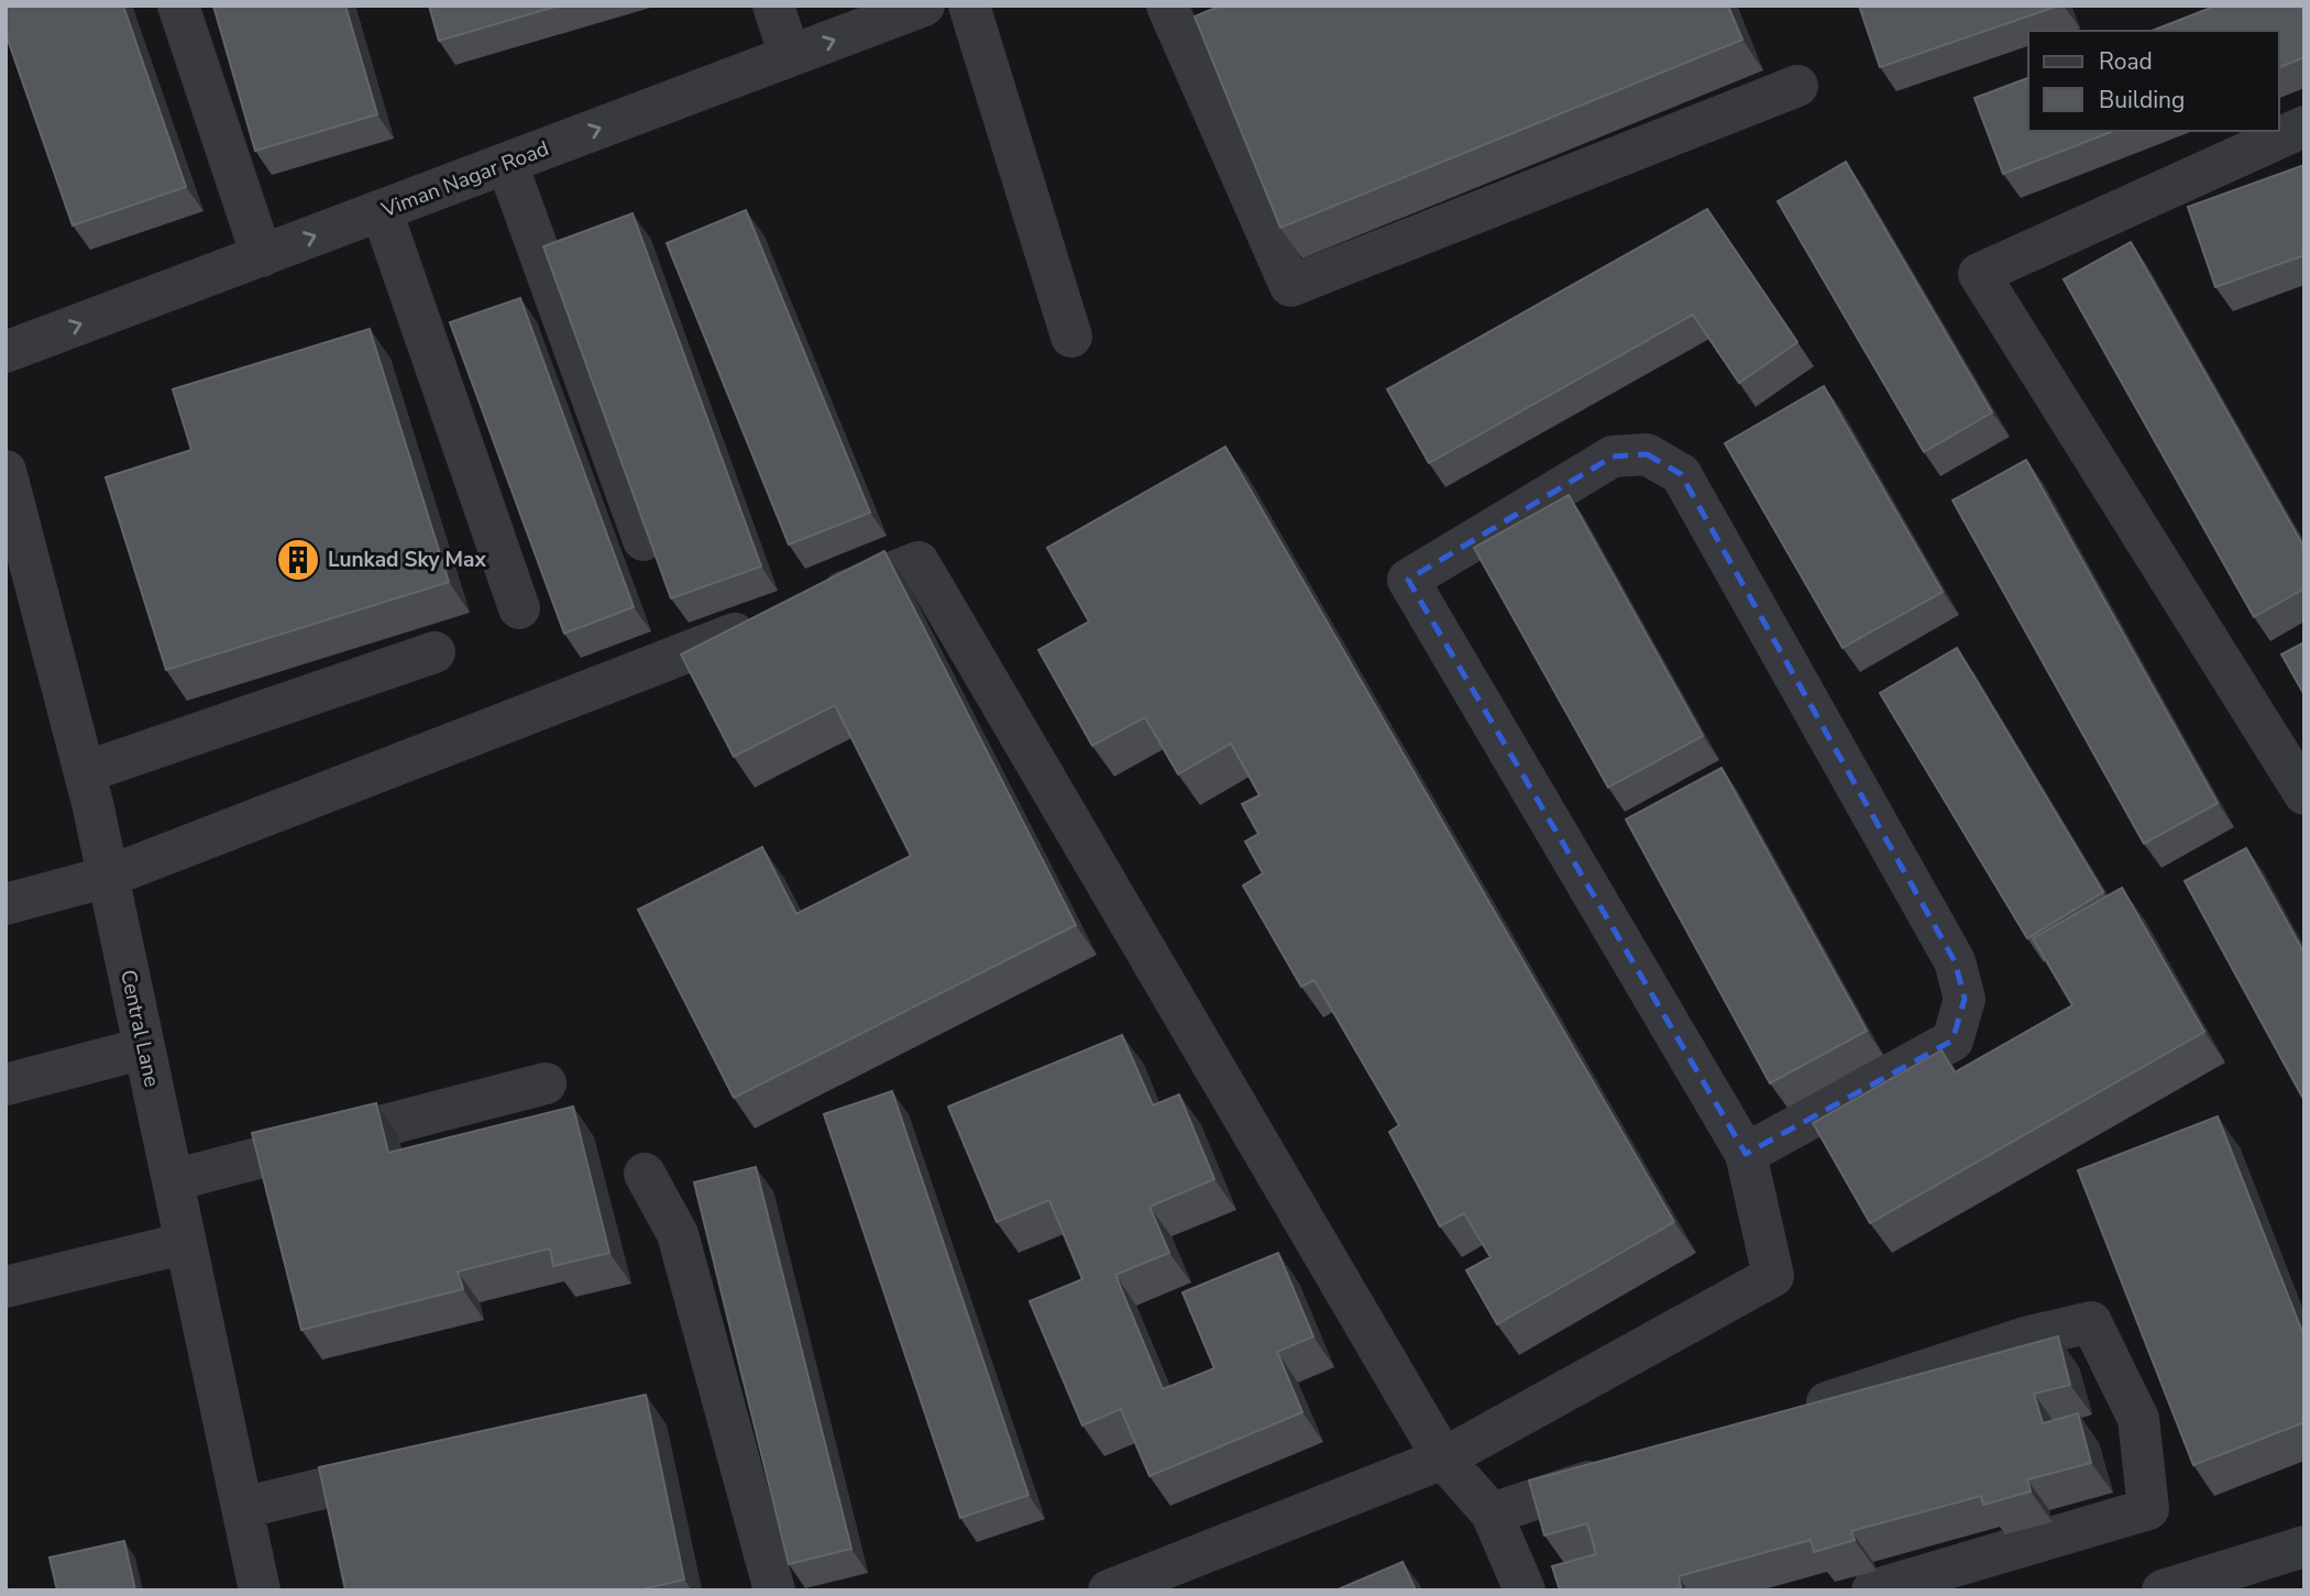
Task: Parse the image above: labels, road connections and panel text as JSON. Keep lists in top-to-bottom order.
{
  "streets": {
    "street": ["Viman Nagar Road", "Central Lane"]
  },
  "one_way": ["Viman Nagar Road"],
  "places": {
    "building": ["Lunkad Sky Max"]
  },
  "legend": ["Road", "Building"]
}
